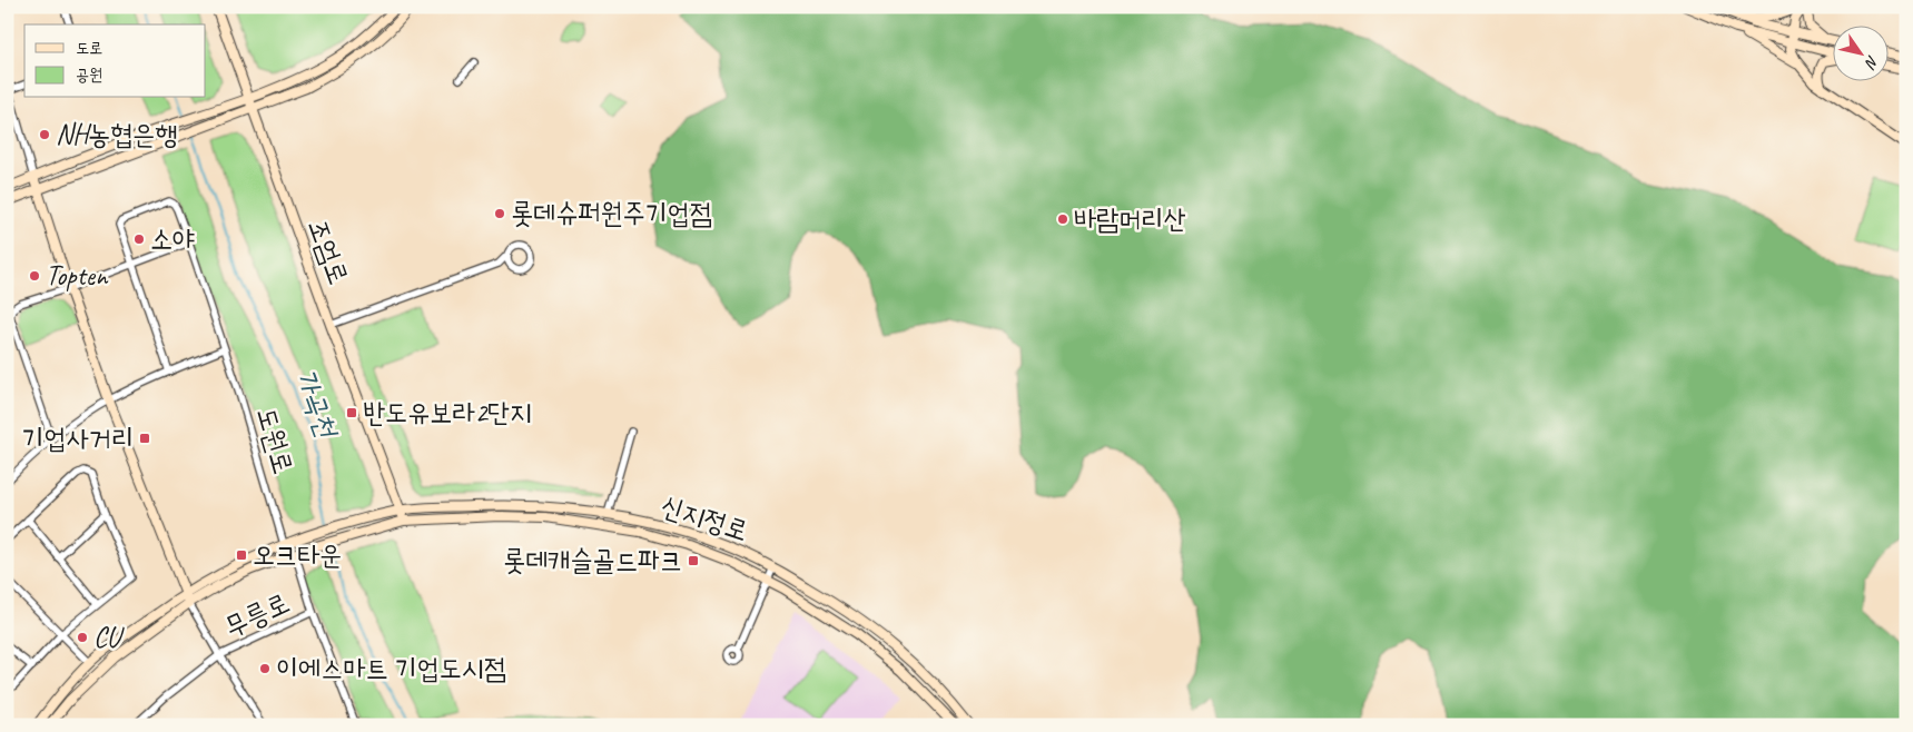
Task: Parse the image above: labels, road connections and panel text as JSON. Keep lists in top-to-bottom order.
{
  "streets": {
    "street": [
      "조엄로",
      "도원로",
      "신지정로",
      "무릉로"
    ]
  },
  "crossings": [
    ["조엄로", "신지정로"],
    ["도원로", "신지정로"],
    ["신지정로", "무릉로"]
  ],
  "water": ["가곡천"],
  "places": {
    "other": [
      "NH농협은행",
      "롯데슈퍼원주기업점",
      "바람머리산",
      "소야",
      "Topten",
      "CU",
      "이에스마트 기업도시점"
    ],
    "transit": [
      "반도유보라2단지",
      "기업사거리",
      "오크타운",
      "롯데캐슬골드파크"
    ]
  },
  "legend": ["도로", "공원"],
  "north": "bottom right"
}
